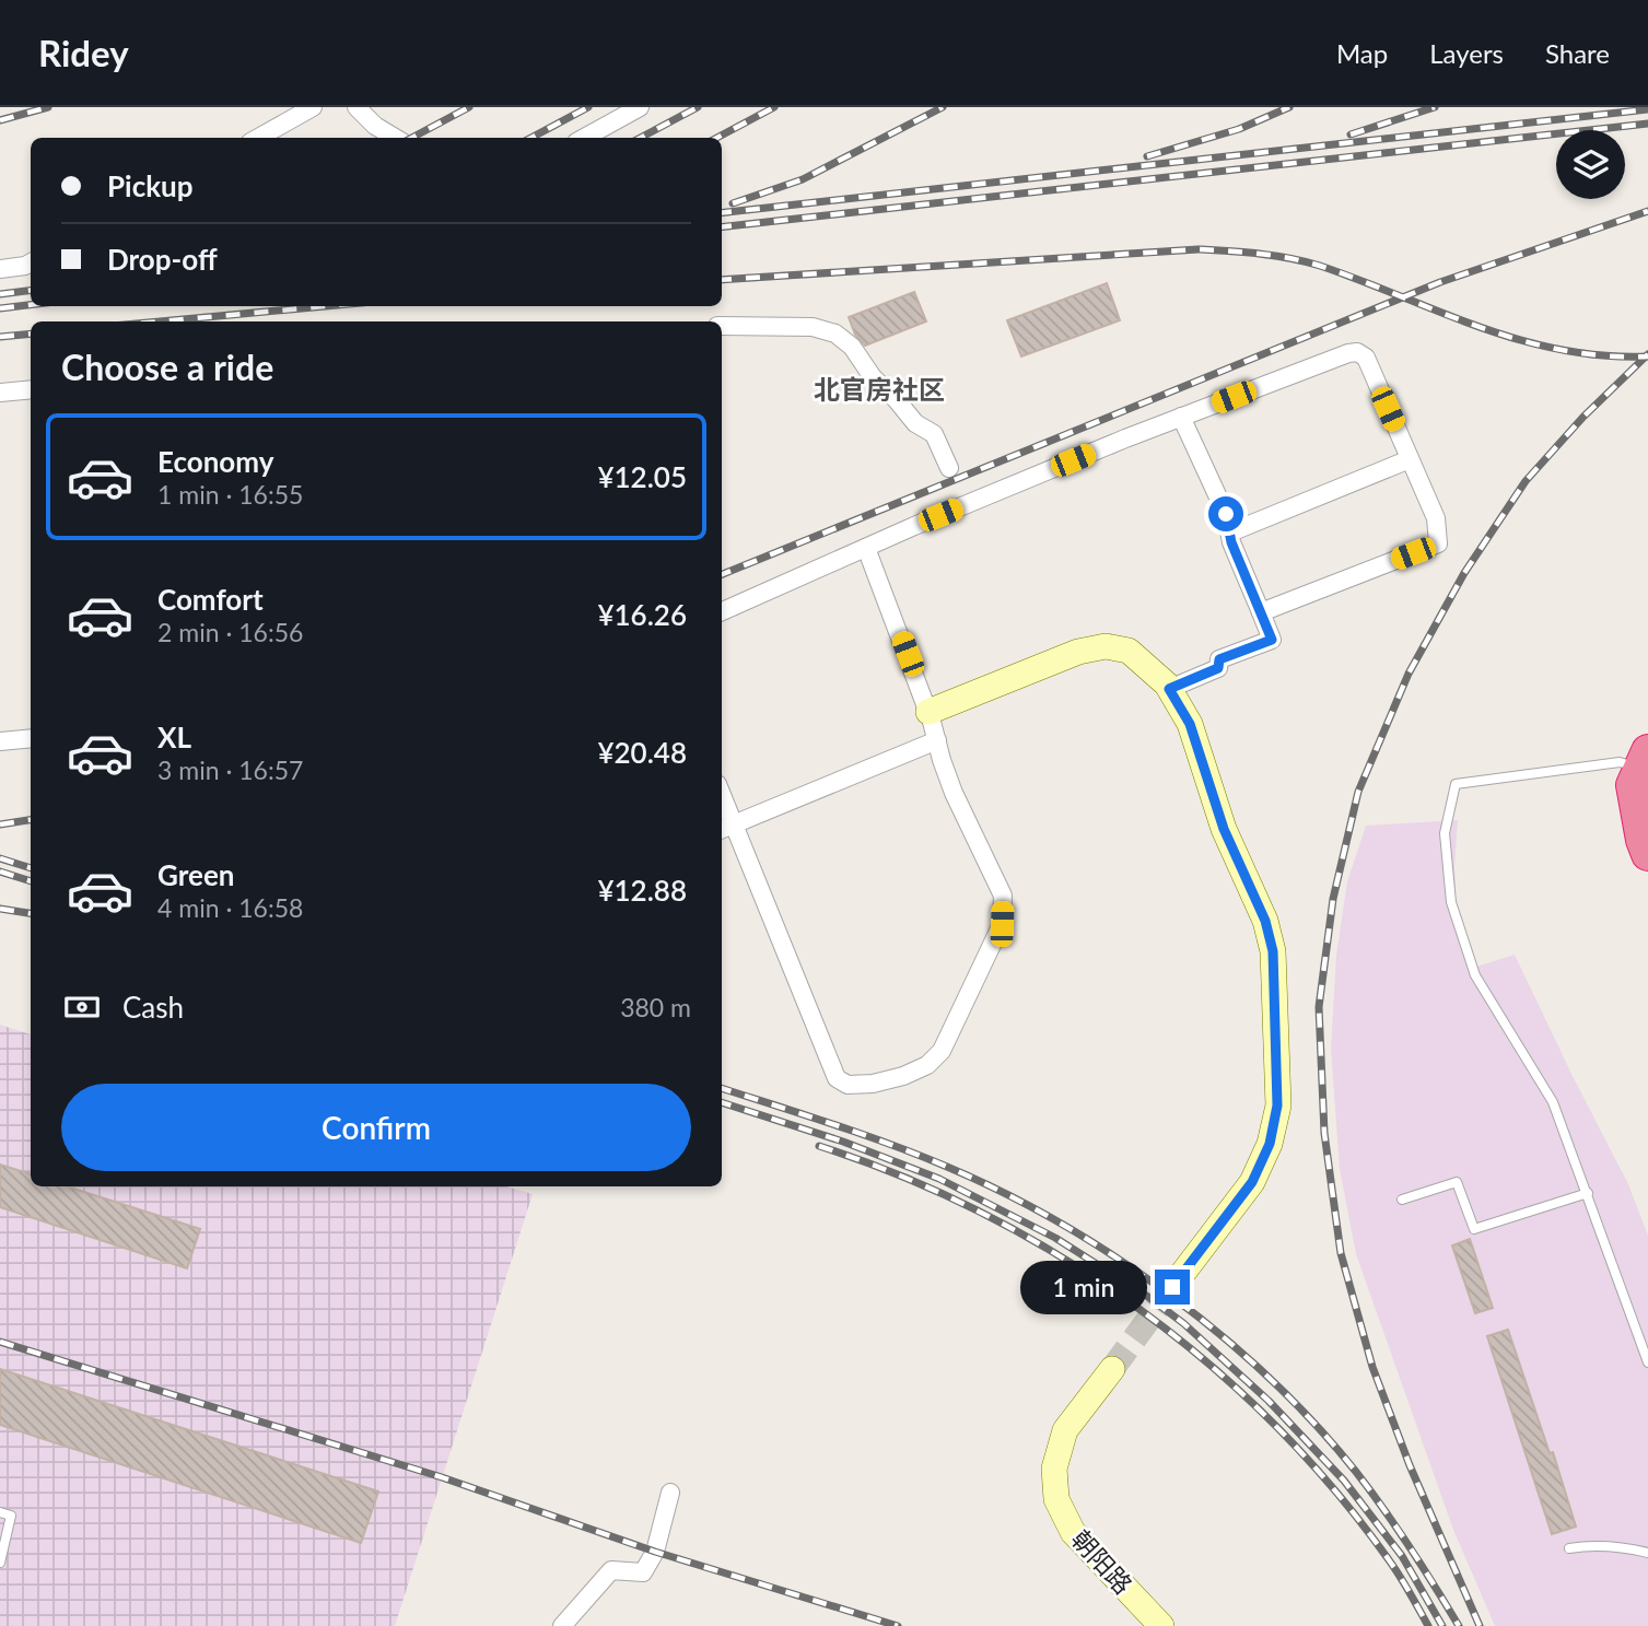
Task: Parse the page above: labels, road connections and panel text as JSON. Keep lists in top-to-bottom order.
{
  "streets": {
    "street": ["朝阳路"]
  },
  "districts": ["北官房社区"],
  "page": {
    "header": "Ridey",
    "nav": ["Map", "Layers", "Share"],
    "banner": ["Pickup", "Drop-off"],
    "heading": "Choose a ride",
    "list": [
      {
        "name": "Economy",
        "note": "1 min · 16:55",
        "value": "¥12.05"
      },
      {
        "name": "Comfort",
        "note": "2 min · 16:56",
        "value": "¥16.26"
      },
      {
        "name": "XL",
        "note": "3 min · 16:57",
        "value": "¥20.48"
      },
      {
        "name": "Green",
        "note": "4 min · 16:58",
        "value": "¥12.88"
      }
    ],
    "pay": ["Cash", "380 m"],
    "buttons": "Confirm",
    "bubble": "1 min"
  }
}
